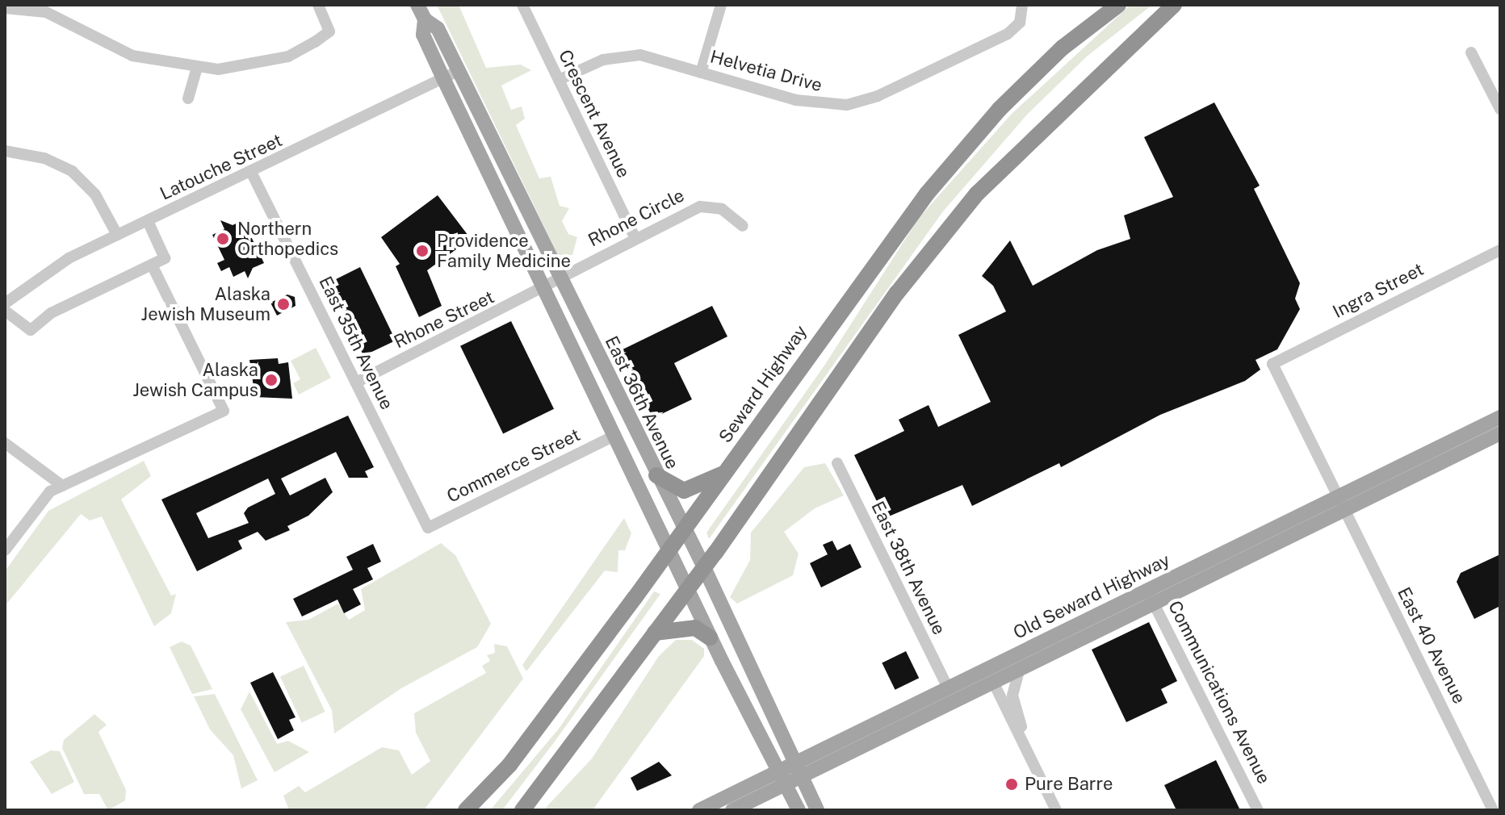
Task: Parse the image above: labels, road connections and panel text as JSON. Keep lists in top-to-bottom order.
{
  "streets": {
    "highway": ["Seward Highway"],
    "main road": ["East 36th Avenue", "Old Seward Highway"],
    "street": [
      "Helvetia Drive",
      "Crescent Avenue",
      "Latouche Street",
      "Rhone Circle",
      "Ingra Street",
      "Rhone Street",
      "East 35th Avenue",
      "Commerce Street",
      "East 38th Avenue",
      "East 40 Avenue",
      "Communications Avenue"
    ]
  },
  "crossings": [
    ["Helvetia Drive", "Crescent Avenue"],
    ["Crescent Avenue", "Rhone Circle"],
    ["Latouche Street", "East 35th Avenue"],
    ["Latouche Street", "East 36th Avenue"],
    ["Rhone Circle", "Rhone Street"],
    ["Rhone Circle", "East 36th Avenue"],
    ["Ingra Street", "East 40 Avenue"],
    ["Rhone Street", "East 35th Avenue"],
    ["Rhone Street", "East 36th Avenue"],
    ["East 35th Avenue", "Commerce Street"],
    ["Seward Highway", "East 36th Avenue"],
    ["East 36th Avenue", "Commerce Street"],
    ["East 36th Avenue", "Old Seward Highway"],
    ["East 38th Avenue", "Old Seward Highway"],
    ["Old Seward Highway", "East 40 Avenue"],
    ["Old Seward Highway", "Communications Avenue"]
  ],
  "places": [
    "Northern Orthopedics",
    "Providence Family Medicine",
    "Alaska Jewish Museum",
    "Alaska Jewish Campus",
    "Pure Barre"
  ]
}
